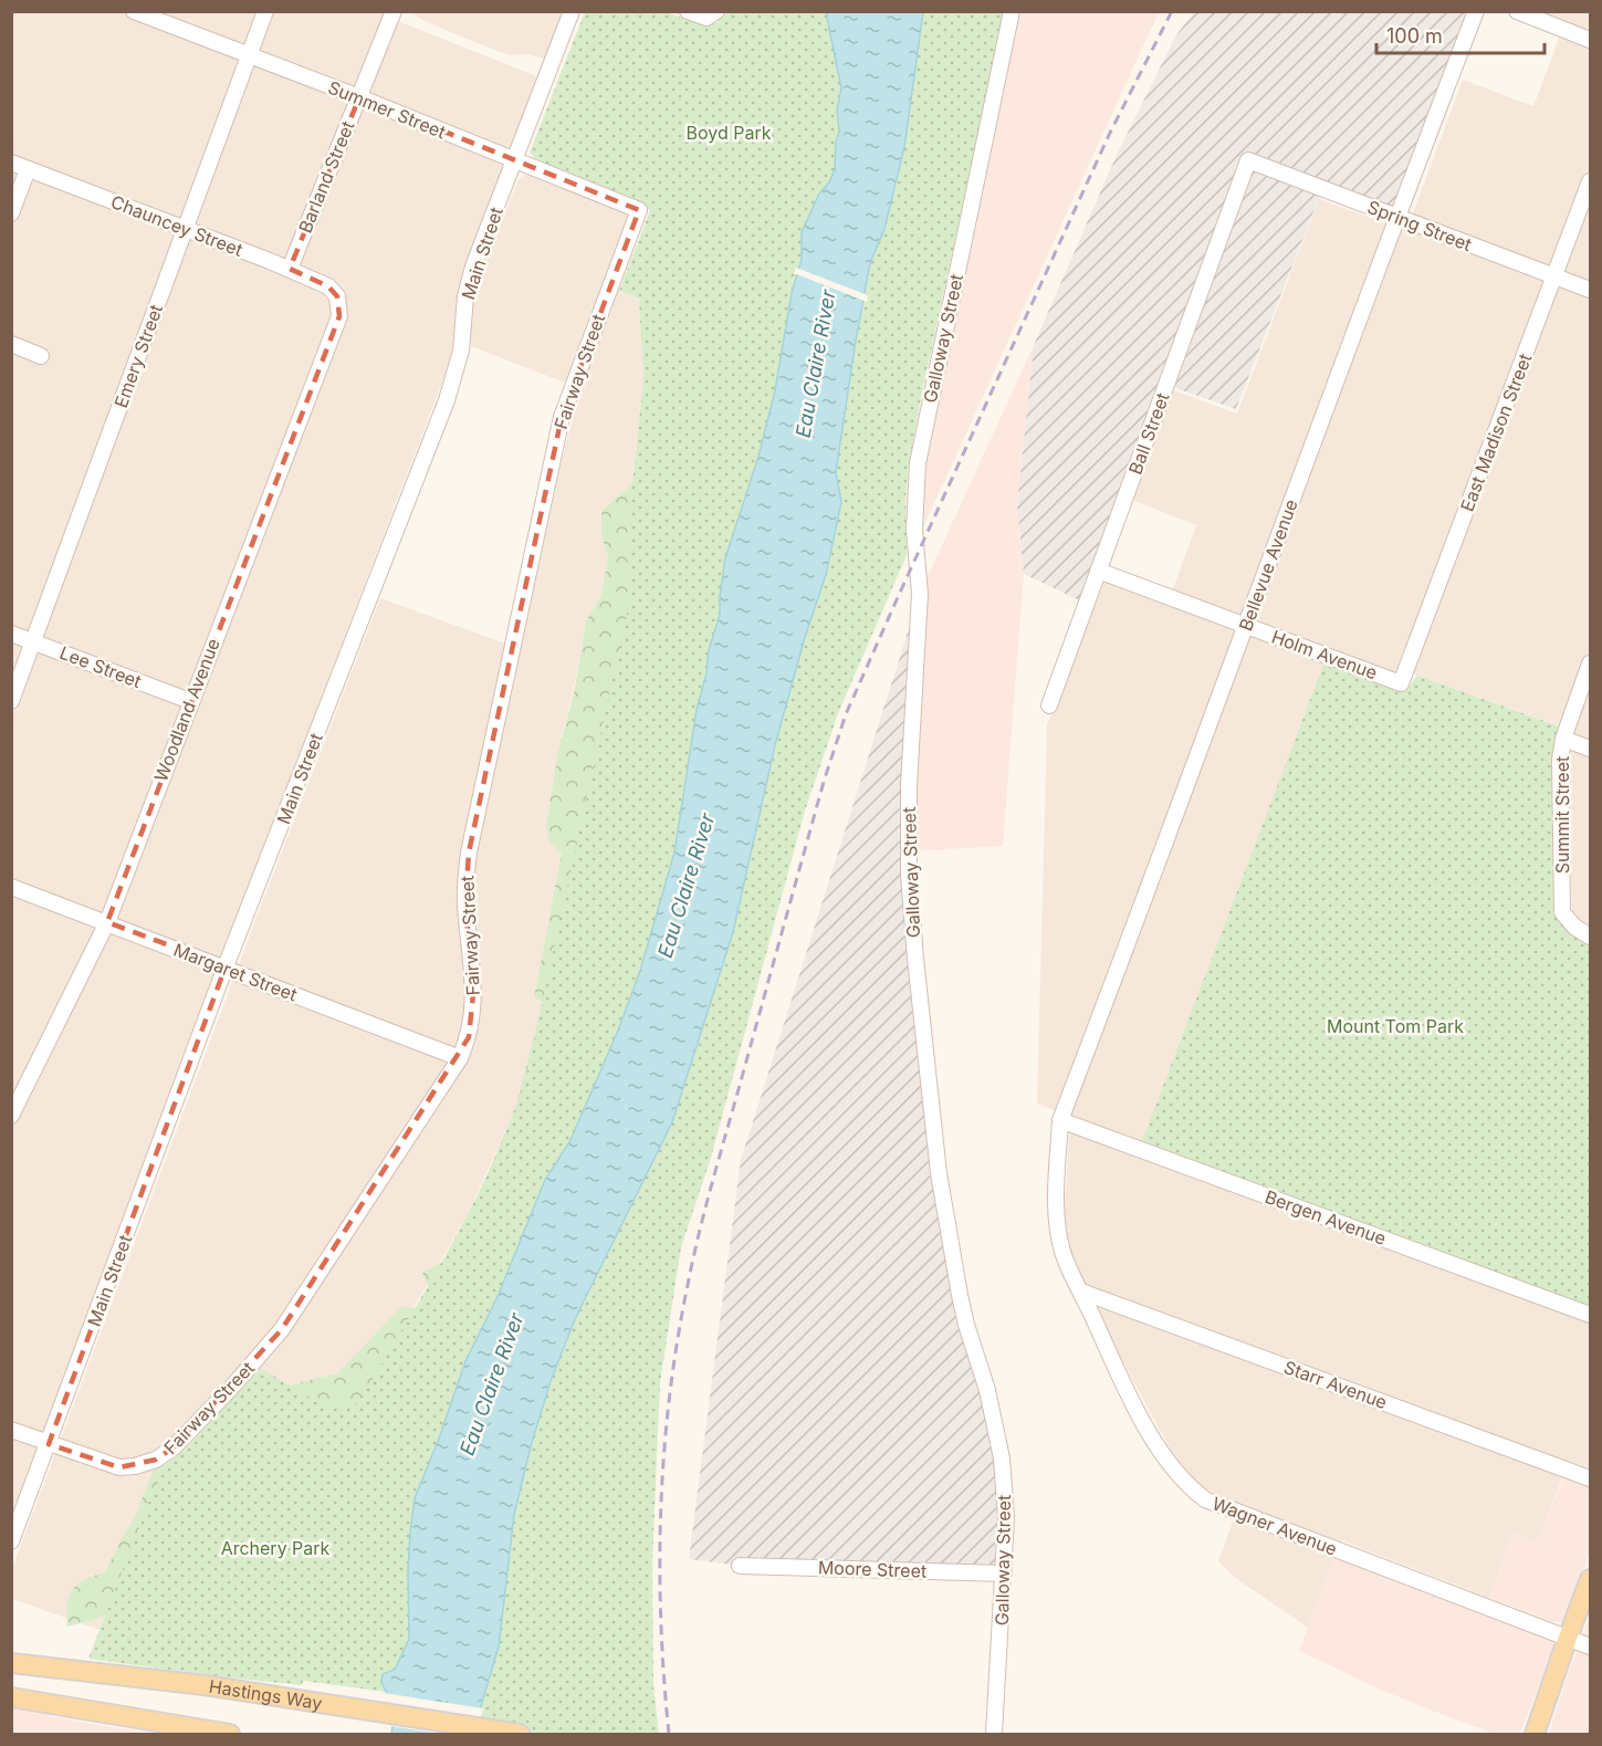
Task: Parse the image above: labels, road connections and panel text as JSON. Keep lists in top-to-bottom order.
{
  "streets": {
    "main road": ["Hastings Way"],
    "street": [
      "Summer Street",
      "Barland Street",
      "Chauncey Street",
      "Spring Street",
      "Main Street",
      "Galloway Street",
      "Emery Street",
      "Fairway Street",
      "East Madison Street",
      "Ball Street",
      "Bellevue Avenue",
      "Holm Avenue",
      "Lee Street",
      "Woodland Avenue",
      "Summit Street",
      "Margaret Street",
      "Bergen Avenue",
      "Starr Avenue",
      "Wagner Avenue",
      "Moore Street"
    ]
  },
  "crossings": [
    ["Summer Street", "Barland Street"],
    ["Summer Street", "Main Street"],
    ["Summer Street", "Emery Street"],
    ["Summer Street", "Fairway Street"],
    ["Barland Street", "Chauncey Street"],
    ["Chauncey Street", "Emery Street"],
    ["Chauncey Street", "Woodland Avenue"],
    ["Spring Street", "East Madison Street"],
    ["Spring Street", "Ball Street"],
    ["Spring Street", "Bellevue Avenue"],
    ["Main Street", "Fairway Street"],
    ["Main Street", "Margaret Street"],
    ["Galloway Street", "Moore Street"],
    ["Emery Street", "Lee Street"],
    ["Fairway Street", "Margaret Street"],
    ["East Madison Street", "Holm Avenue"],
    ["Ball Street", "Holm Avenue"],
    ["Bellevue Avenue", "Holm Avenue"],
    ["Bellevue Avenue", "Bergen Avenue"],
    ["Bellevue Avenue", "Wagner Avenue"],
    ["Lee Street", "Woodland Avenue"],
    ["Woodland Avenue", "Margaret Street"],
    ["Bergen Avenue", "Wagner Avenue"],
    ["Starr Avenue", "Wagner Avenue"]
  ],
  "water": ["Eau Claire River"],
  "parks": ["Boyd Park", "Mount Tom Park", "Archery Park"],
  "scale_bar": "100 m"
}
